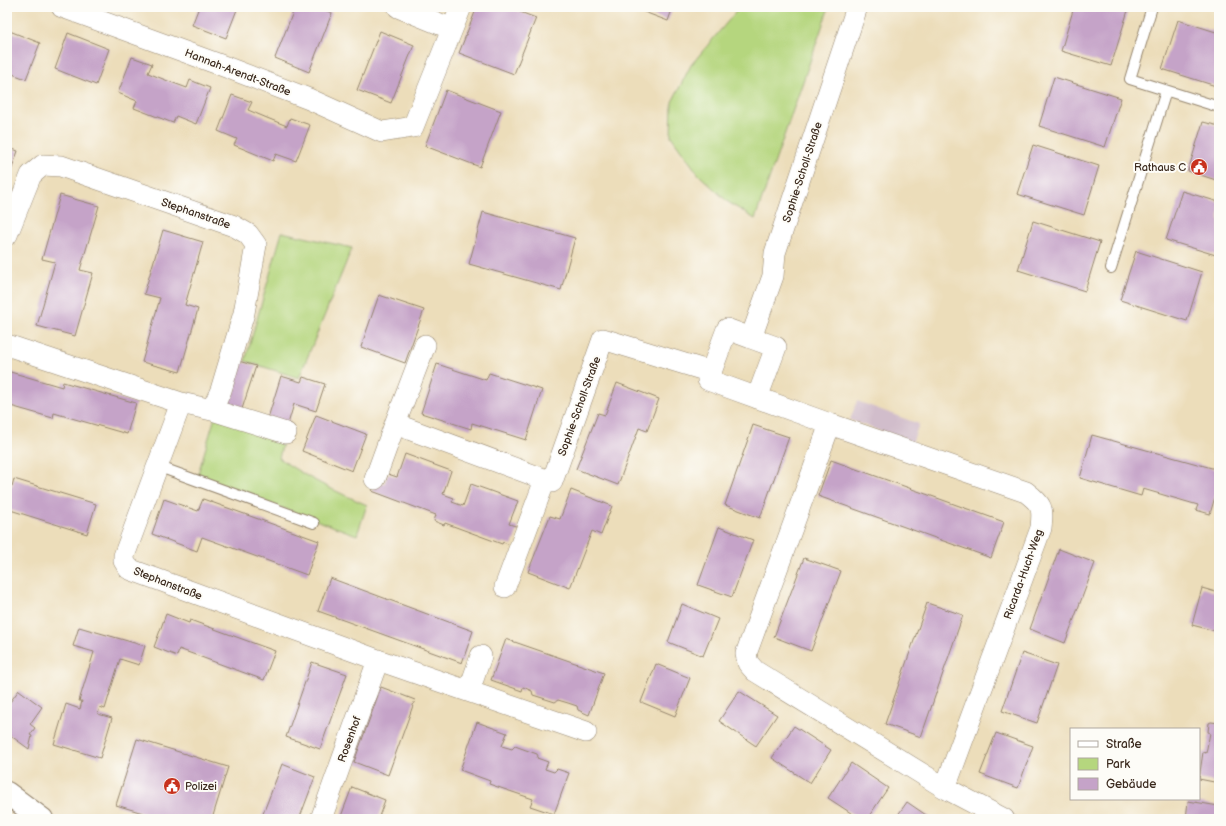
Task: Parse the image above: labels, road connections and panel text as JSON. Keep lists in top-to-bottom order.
{
  "streets": {
    "street": [
      "Hannah-Arendt-Straße",
      "Sophie-Scholl-Straße",
      "Stephanstraße",
      "Ricarda-Huch-Weg",
      "Rosenhof"
    ]
  },
  "crossings": [
    ["Stephanstraße", "Rosenhof"]
  ],
  "places": {
    "public building": ["Rathaus C", "Polizei"]
  },
  "legend": ["Straße", "Park", "Gebäude"]
}
